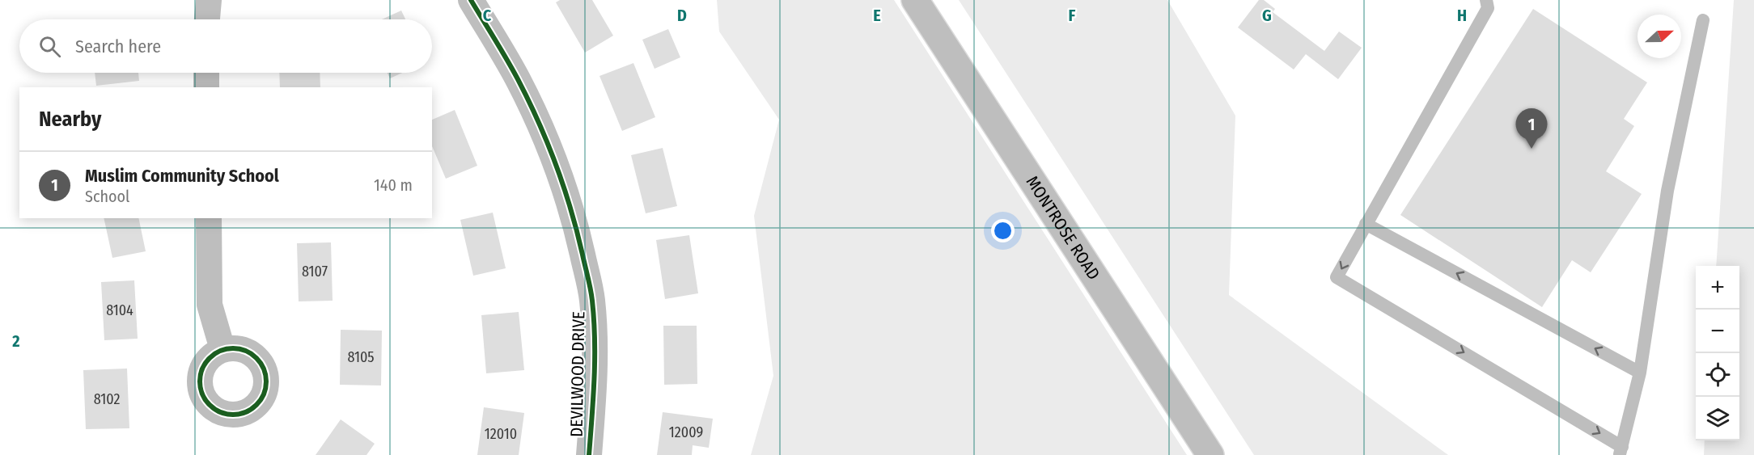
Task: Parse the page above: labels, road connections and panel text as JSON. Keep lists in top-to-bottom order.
{
  "streets": {
    "main road": ["MONTROSE ROAD"],
    "street": ["DEVILWOOD DRIVE"]
  },
  "house_numbers": [
    "8107",
    "8104",
    "8105",
    "8102",
    "12009",
    "12010"
  ],
  "north": "right",
  "page": {
    "search": "Search here",
    "heading": "Nearby",
    "pins": "1",
    "list": [
      {
        "mark": "1",
        "name": "Muslim Community School",
        "note": "School",
        "value": "140 m"
      }
    ],
    "map_buttons": ["+", "−"]
  },
  "grid": {
    "columns": [
      "C",
      "D",
      "E",
      "F",
      "G",
      "H"
    ],
    "rows": ["2"]
  }
}
